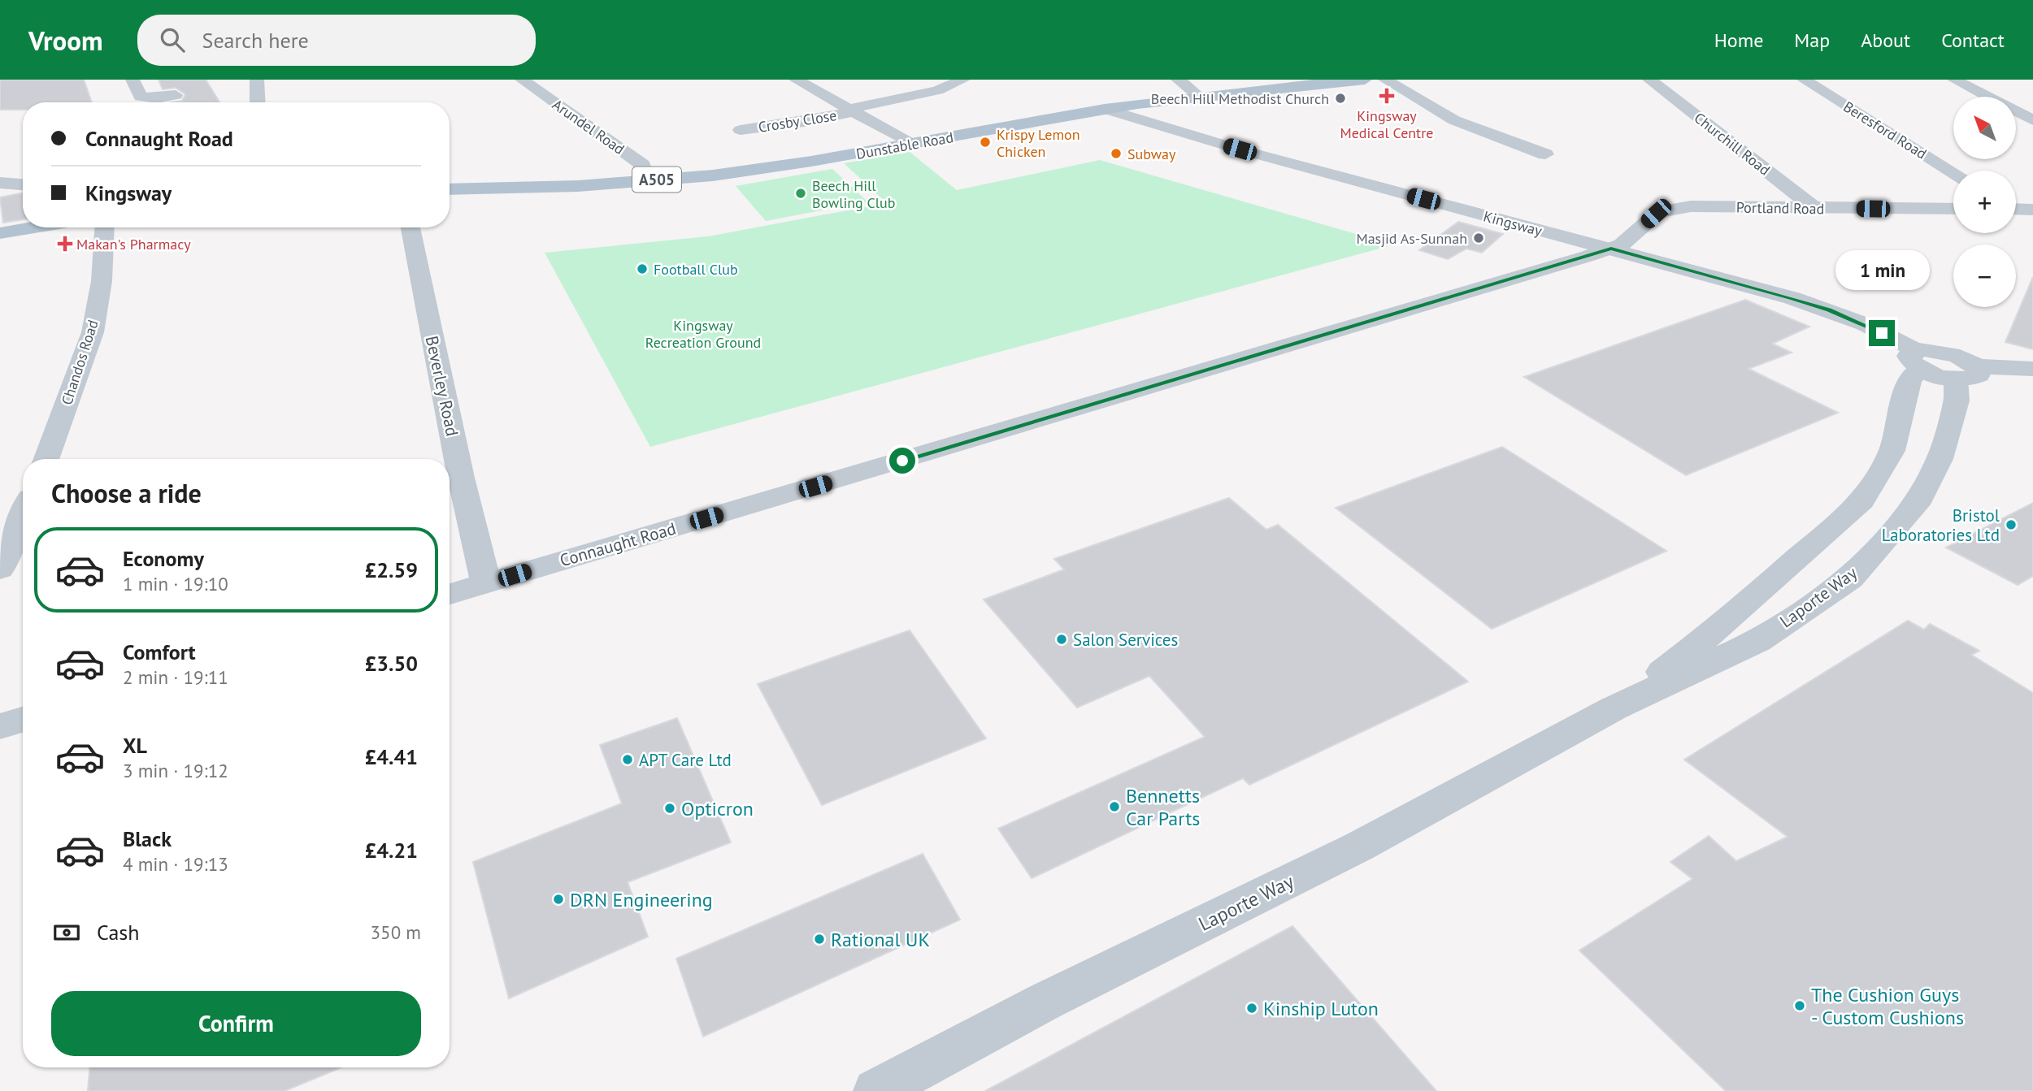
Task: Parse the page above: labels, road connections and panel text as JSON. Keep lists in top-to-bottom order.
{
  "streets": {
    "main road": ["Dunstable Road", "A505"],
    "street": [
      "Crosby Close",
      "Arundel Road",
      "Beresford Road",
      "Churchill Road",
      "Portland Road",
      "Kingsway",
      "Chandos Road",
      "Beverley Road",
      "Connaught Road",
      "Laporte Way"
    ]
  },
  "crossings": [
    ["Arundel Road", "Dunstable Road"],
    ["Churchill Road", "Portland Road"],
    ["Dunstable Road", "Kingsway"],
    ["Portland Road", "Kingsway"],
    ["Portland Road", "Connaught Road"],
    ["Kingsway", "Connaught Road"],
    ["Kingsway", "Laporte Way"],
    ["Beverley Road", "Connaught Road"]
  ],
  "parks": ["Kingsway Recreation Ground"],
  "places": {
    "health": ["Kingsway Medical Centre", "Makan's Pharmacy"],
    "other": [
      "Beech Hill Methodist Church",
      "Krispy Lemon Chicken",
      "Subway",
      "Beech Hill Bowling Club",
      "Masjid As-Sunnah",
      "Football Club",
      "Bristol Laboratories Ltd",
      "Salon Services",
      "APT Care Ltd",
      "Bennetts Car Parts",
      "Opticron",
      "DRN Engineering",
      "Rational UK",
      "The Cushion Guys - Custom Cushions",
      "Kinship Luton"
    ]
  },
  "north": "top left",
  "page": {
    "header": "Vroom",
    "search": "Search here",
    "nav": [
      "Home",
      "Map",
      "About",
      "Contact"
    ],
    "map_buttons": ["+", "−"],
    "banner": ["Connaught Road", "Kingsway"],
    "bubble": "1 min",
    "heading": "Choose a ride",
    "list": [
      {
        "name": "Economy",
        "note": "1 min · 19:10",
        "value": "£2.59"
      },
      {
        "name": "Comfort",
        "note": "2 min · 19:11",
        "value": "£3.50"
      },
      {
        "name": "XL",
        "note": "3 min · 19:12",
        "value": "£4.41"
      },
      {
        "name": "Black",
        "note": "4 min · 19:13",
        "value": "£4.21"
      }
    ],
    "pay": ["Cash", "350 m"],
    "buttons": "Confirm"
  }
}
